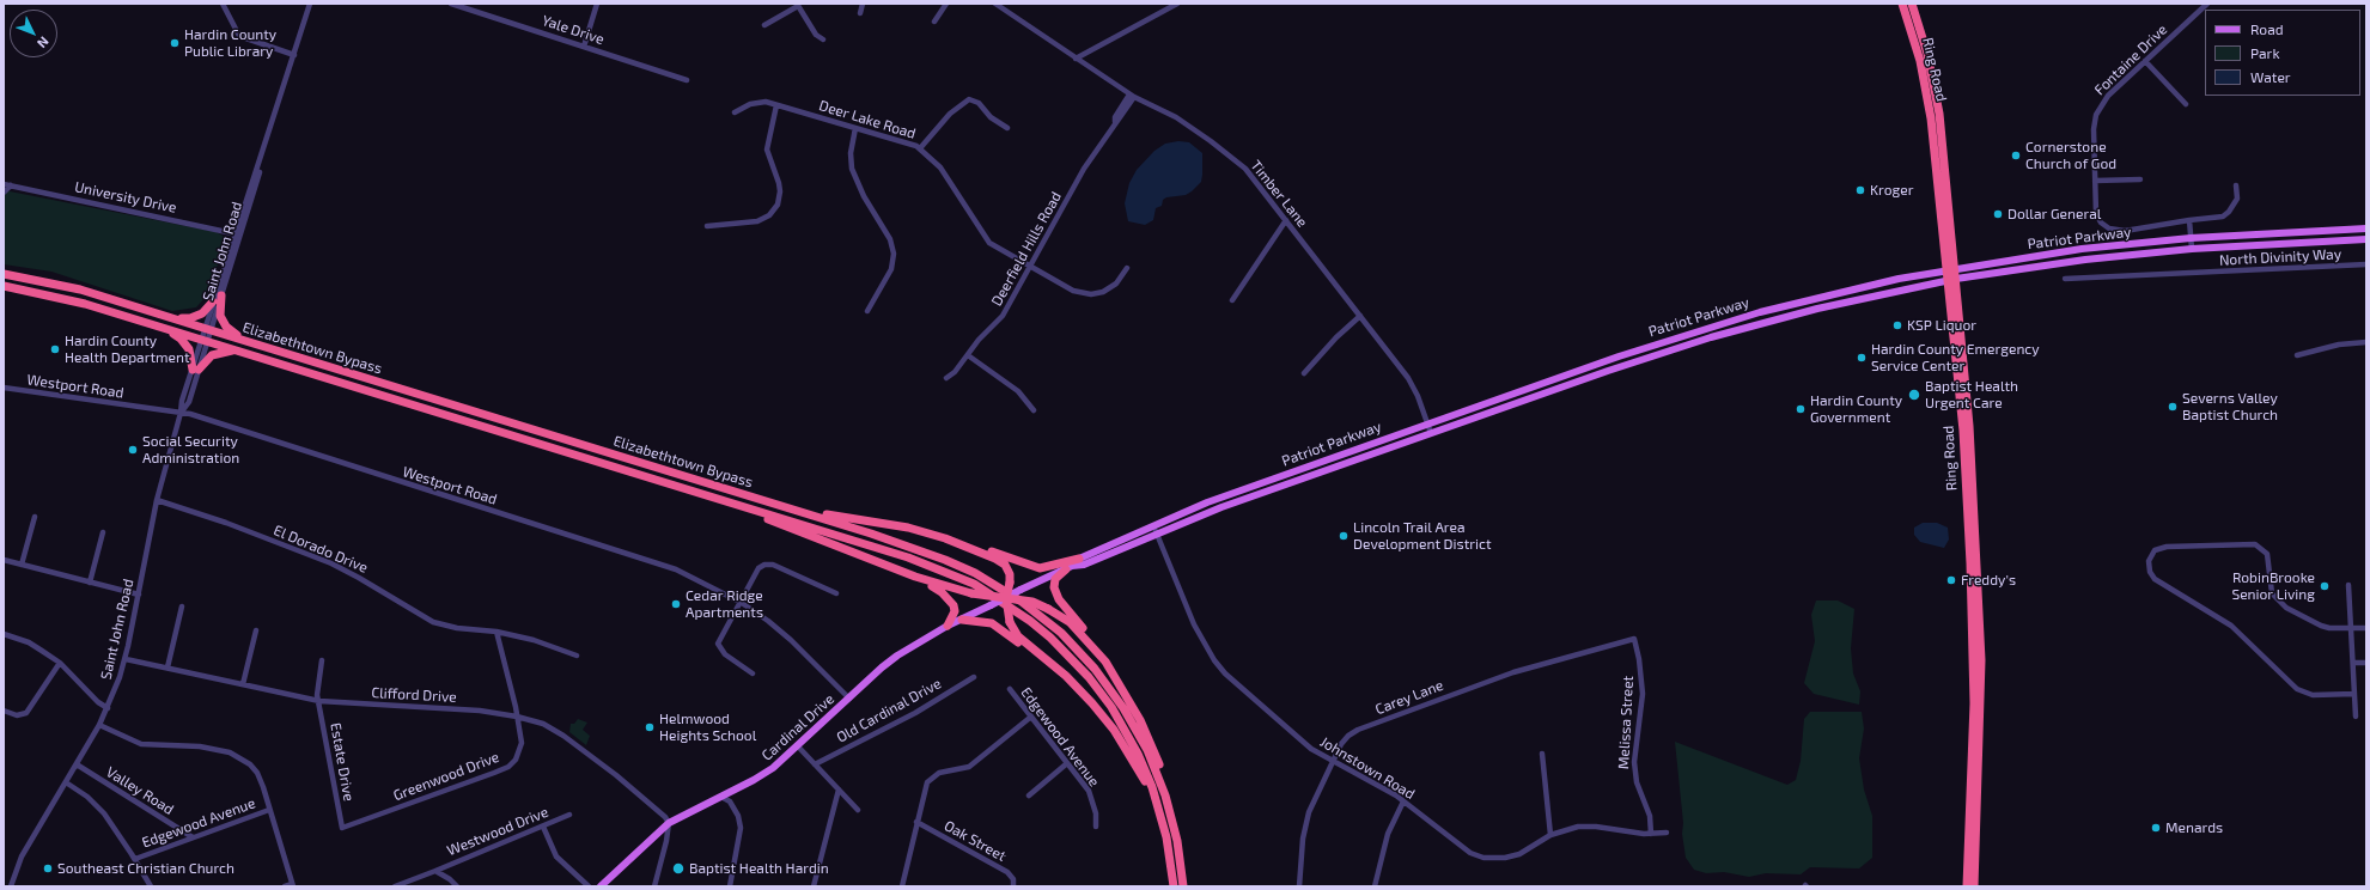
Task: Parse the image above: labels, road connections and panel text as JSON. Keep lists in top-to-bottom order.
{
  "streets": {
    "highway": ["Ring Road", "Elizabethtown Bypass"],
    "main road": ["Patriot Parkway", "Cardinal Drive"],
    "street": [
      "Yale Drive",
      "Fontaine Drive",
      "Deer Lake Road",
      "Timber Lane",
      "University Drive",
      "Deerfield Hills Road",
      "Saint John Road",
      "North Divinity Way",
      "Westport Road",
      "El Dorado Drive",
      "Clifford Drive",
      "Carey Lane",
      "Old Cardinal Drive",
      "Melissa Street",
      "Edgewood Avenue",
      "Estate Drive",
      "Johnstown Road",
      "Greenwood Drive",
      "Valley Road",
      "Westwood Drive",
      "Oak Street"
    ]
  },
  "crossings": [
    ["Ring Road", "Patriot Parkway"],
    ["Deer Lake Road", "Deerfield Hills Road"],
    ["Timber Lane", "Patriot Parkway"],
    ["Timber Lane", "Deerfield Hills Road"],
    ["University Drive", "Saint John Road"],
    ["Patriot Parkway", "Cardinal Drive"],
    ["Patriot Parkway", "Johnstown Road"],
    ["Saint John Road", "Elizabethtown Bypass"],
    ["Saint John Road", "Westport Road"],
    ["Saint John Road", "El Dorado Drive"],
    ["Saint John Road", "Clifford Drive"],
    ["Saint John Road", "Valley Road"],
    ["Westport Road", "Cardinal Drive"],
    ["El Dorado Drive", "Greenwood Drive"],
    ["Clifford Drive", "Cardinal Drive"],
    ["Clifford Drive", "Estate Drive"],
    ["Clifford Drive", "Greenwood Drive"],
    ["Carey Lane", "Melissa Street"],
    ["Carey Lane", "Johnstown Road"],
    ["Melissa Street", "Johnstown Road"],
    ["Edgewood Avenue", "Valley Road"],
    ["Estate Drive", "Greenwood Drive"]
  ],
  "places": [
    "Hardin County Public Library",
    "Cornerstone Church of God",
    "Kroger",
    "Dollar General",
    "KSP Liquor",
    "Hardin County Health Department",
    "Hardin County Emergency Service Center",
    "Baptist Health Urgent Care",
    "Severns Valley Baptist Church",
    "Hardin County Government",
    "Social Security Administration",
    "Lincoln Trail Area Development District",
    "Freddy's",
    "RobinBrooke Senior Living",
    "Cedar Ridge Apartments",
    "Helmwood Heights School",
    "Menards",
    "Southeast Christian Church",
    "Baptist Health Hardin"
  ],
  "legend": ["Road", "Park", "Water"],
  "north": "bottom right"
}
